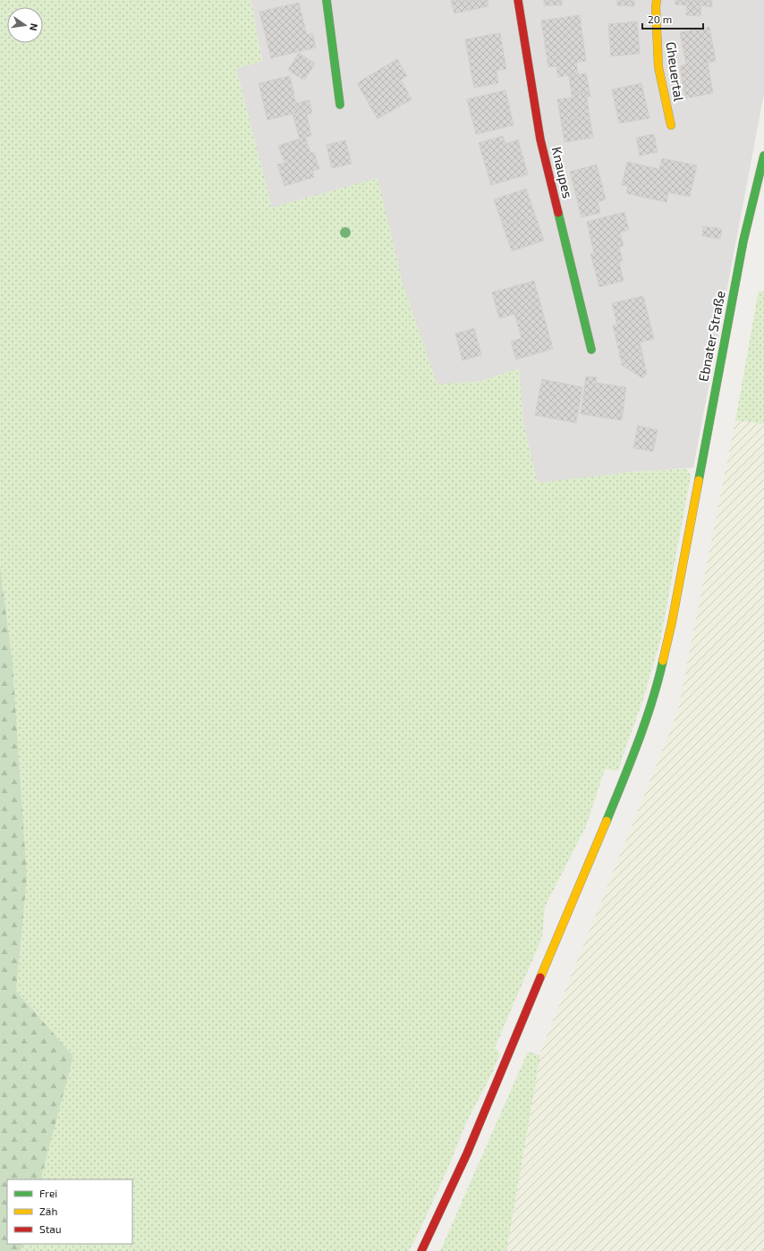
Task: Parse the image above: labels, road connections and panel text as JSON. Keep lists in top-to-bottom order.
{
  "streets": {
    "main road": ["Gheuertal", "Knaupes", "Ebnater Straße"]
  },
  "legend": ["Frei", "Zäh", "Stau"],
  "scale_bar": "20 m",
  "north": "right"
}
